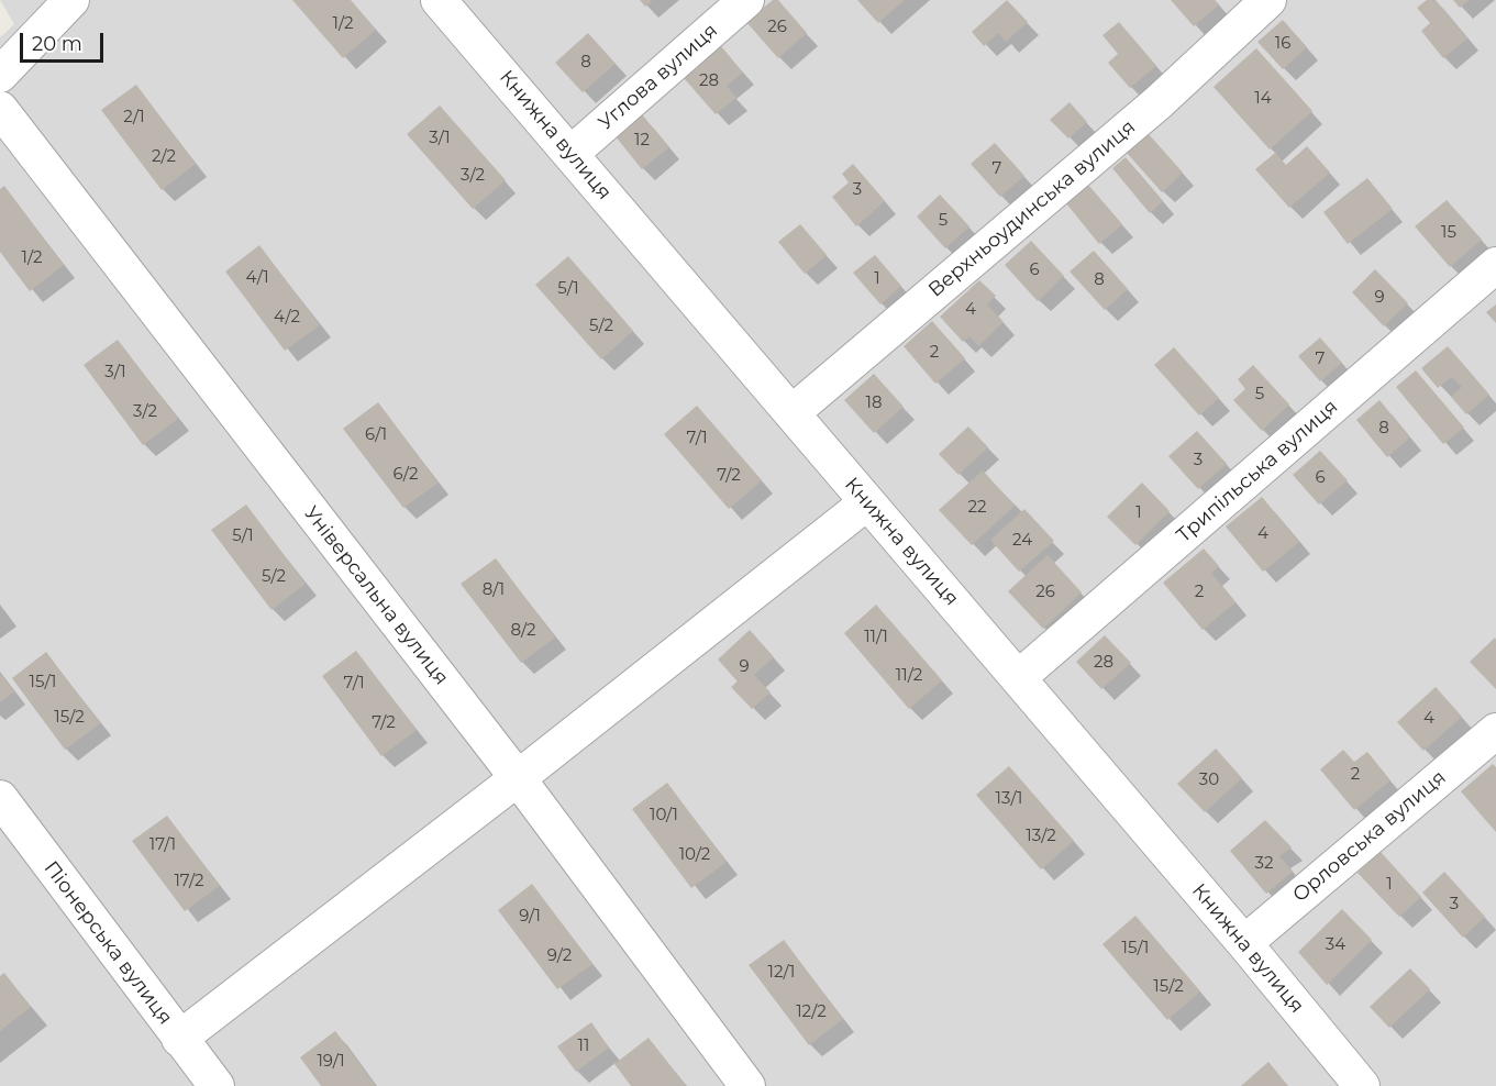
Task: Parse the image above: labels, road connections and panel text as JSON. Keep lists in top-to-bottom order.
{
  "streets": {
    "street": [
      "Углова вулиця",
      "Книжна вулиця",
      "Верхньоудинська вулиця",
      "Трипільська вулиця",
      "Універсальна вулиця",
      "Орловська вулиця",
      "Піонерська вулиця"
    ]
  },
  "crossings": [
    ["Углова вулиця", "Книжна вулиця"],
    ["Книжна вулиця", "Верхньоудинська вулиця"],
    ["Книжна вулиця", "Трипільська вулиця"],
    ["Книжна вулиця", "Орловська вулиця"]
  ],
  "house_numbers": [
    "1/2",
    "26",
    "16",
    "8",
    "28",
    "14",
    "2/1",
    "3/1",
    "12",
    "2/2",
    "7",
    "3/2",
    "3",
    "5",
    "15",
    "1/2",
    "6",
    "4/1",
    "1",
    "8",
    "5/1",
    "9",
    "4",
    "4/2",
    "5/2",
    "2",
    "7",
    "3/1",
    "5",
    "18",
    "3/2",
    "8",
    "6/1",
    "7/1",
    "3",
    "6/2",
    "7/2",
    "6",
    "22",
    "1",
    "4",
    "5/1",
    "24",
    "5/2",
    "8/1",
    "26",
    "2",
    "8/2",
    "11/1",
    "28",
    "9",
    "11/2",
    "15/1",
    "7/1",
    "15/2",
    "4",
    "7/2",
    "2",
    "30",
    "13/1",
    "10/1",
    "13/2",
    "17/1",
    "10/2",
    "32",
    "17/2",
    "1",
    "3",
    "9/1",
    "34",
    "15/1",
    "9/2",
    "12/1",
    "15/2",
    "12/2",
    "11",
    "19/1"
  ],
  "scale_bar": "20 m"
}
